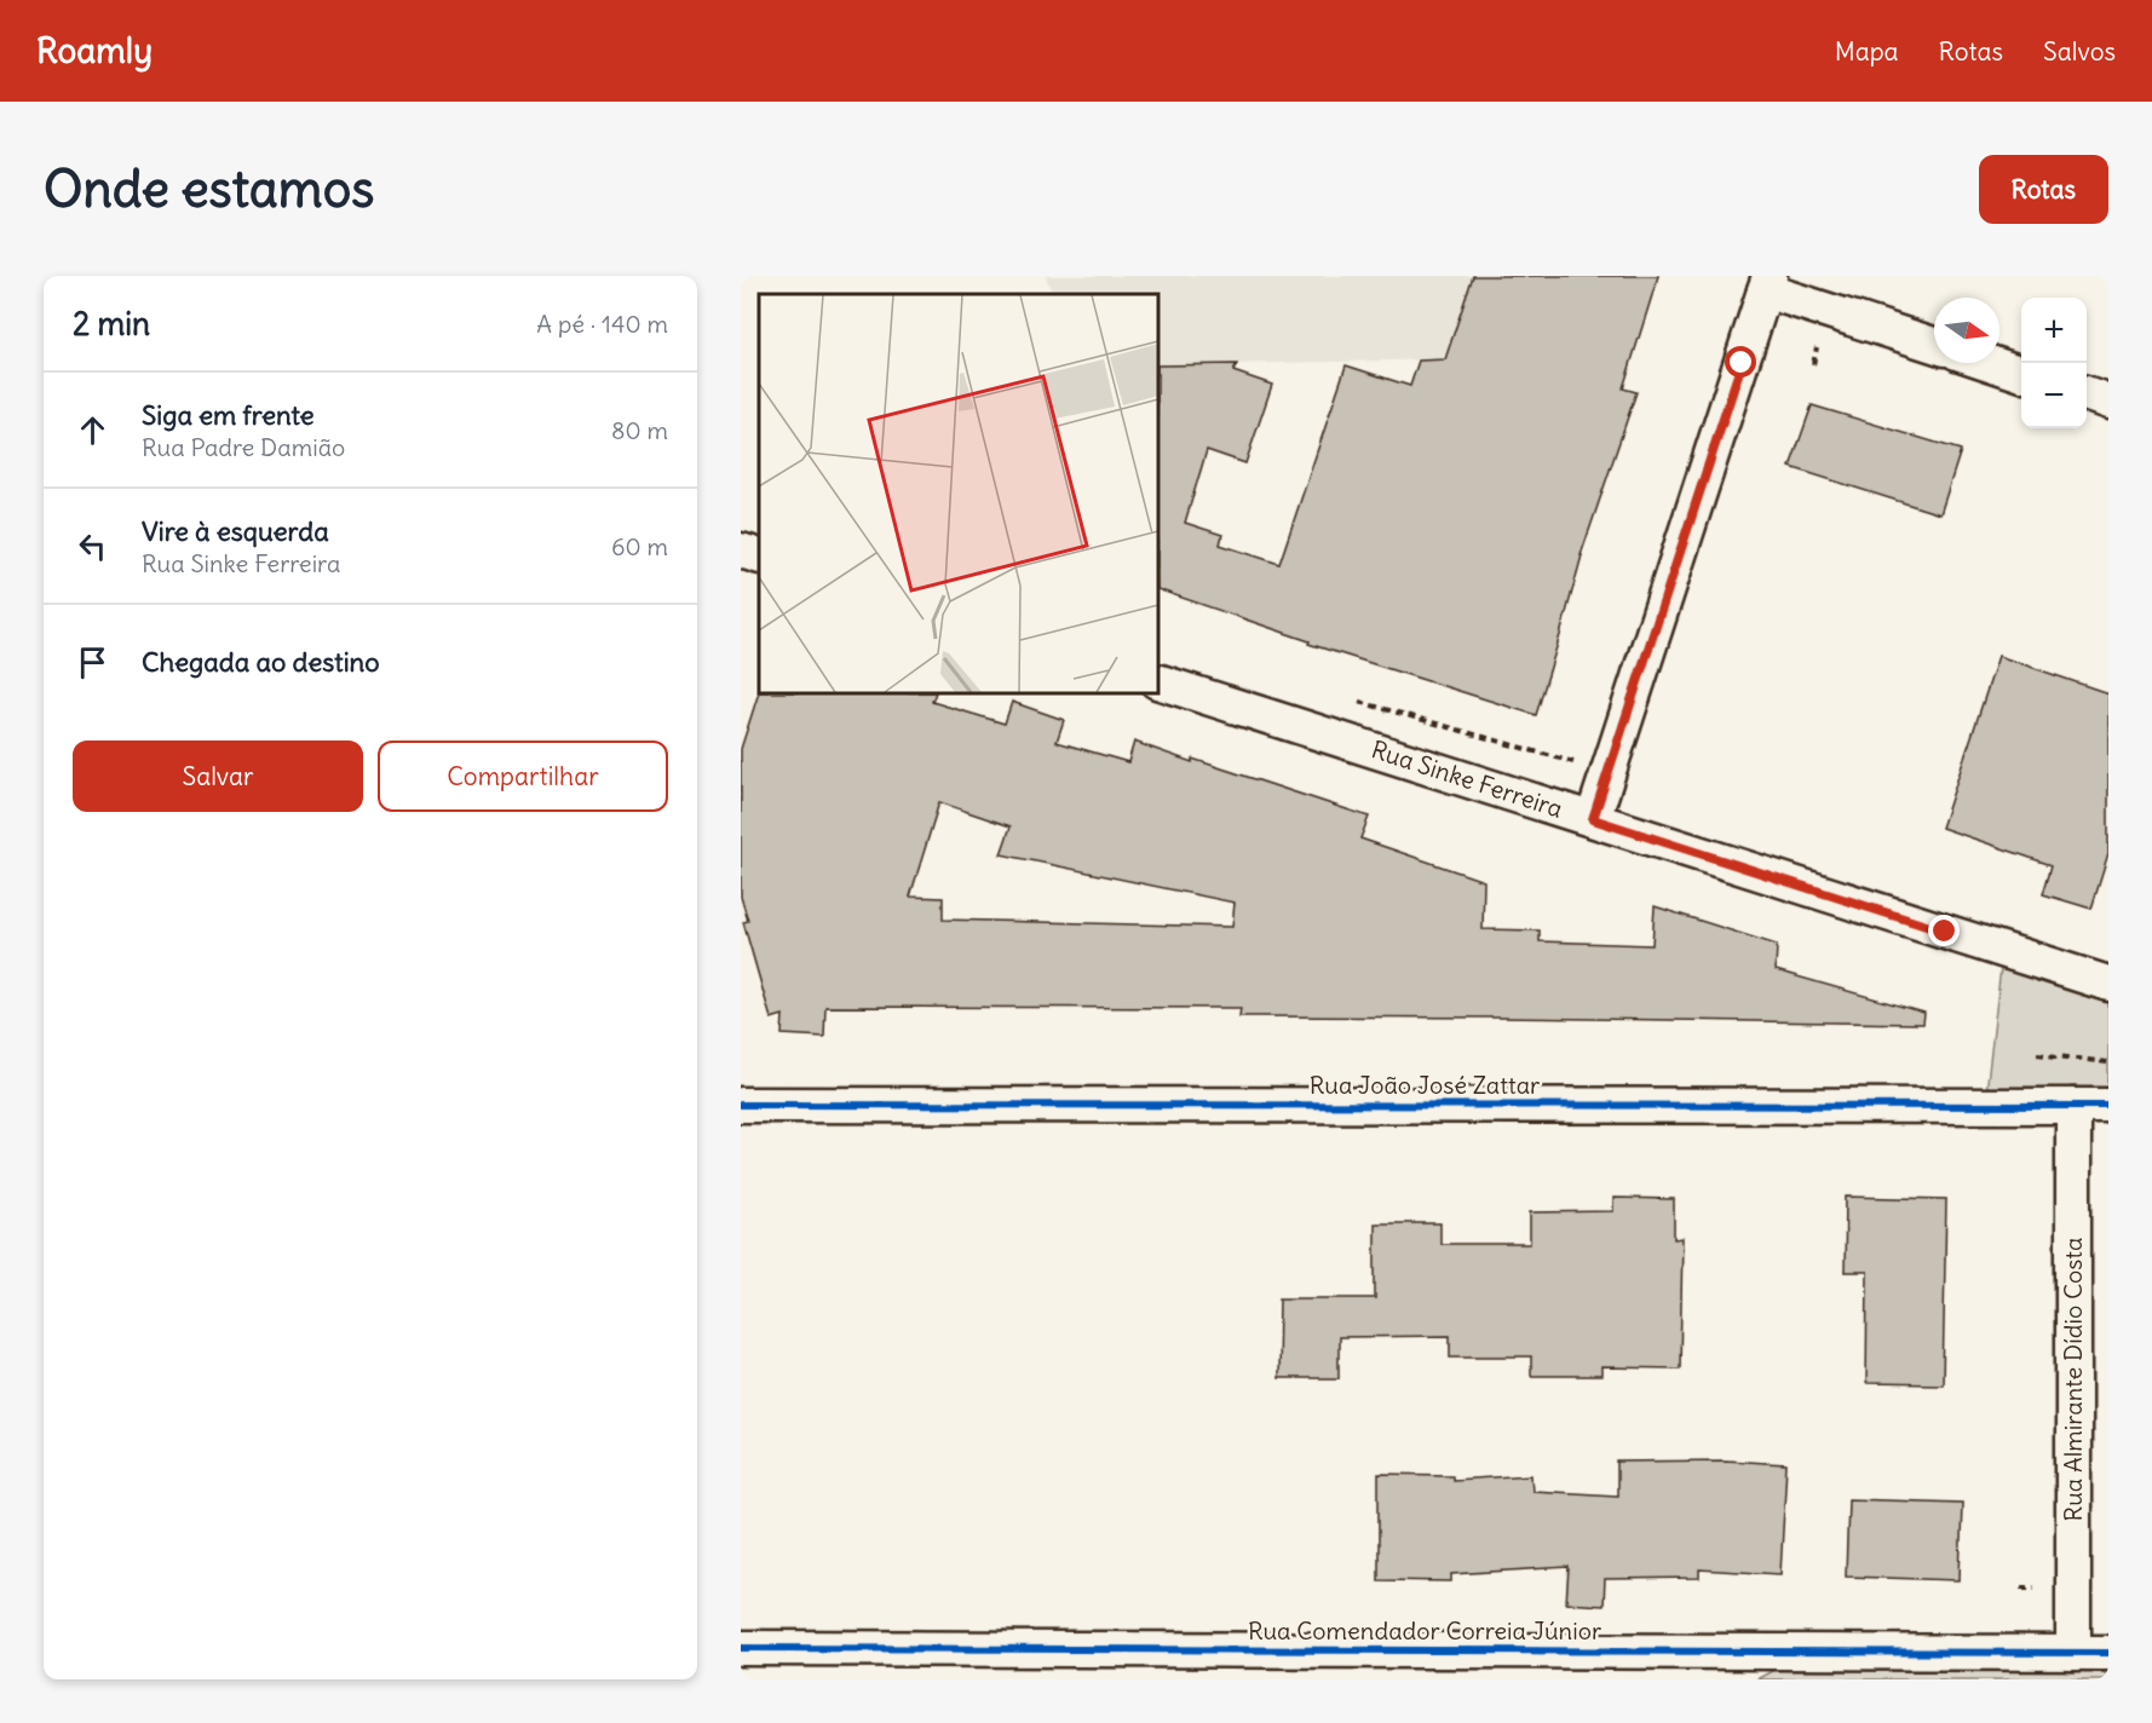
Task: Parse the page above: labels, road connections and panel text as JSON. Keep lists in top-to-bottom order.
{
  "streets": {
    "street": [
      "Rua Sinke Ferreira",
      "Rua João José Zattar",
      "Rua Almirante Dídio Costa",
      "Rua Comendador Correia Júnior"
    ]
  },
  "crossings": [
    ["Rua João José Zattar", "Rua Almirante Dídio Costa"],
    ["Rua Almirante Dídio Costa", "Rua Comendador Correia Júnior"]
  ],
  "north": "right",
  "page": {
    "header": "Roamly",
    "nav": ["Mapa", "Rotas", "Salvos"],
    "buttons": [
      "Rotas",
      ["Salvar", "Compartilhar"]
    ],
    "title": "Onde estamos",
    "heading": ["2 min", "A pé · 140 m"],
    "map_buttons": ["+", "−"],
    "list": [
      ["Siga em frente", "Rua Padre Damião", "80 m"],
      ["Vire à esquerda", "Rua Sinke Ferreira", "60 m"],
      "Chegada ao destino"
    ]
  }
}
